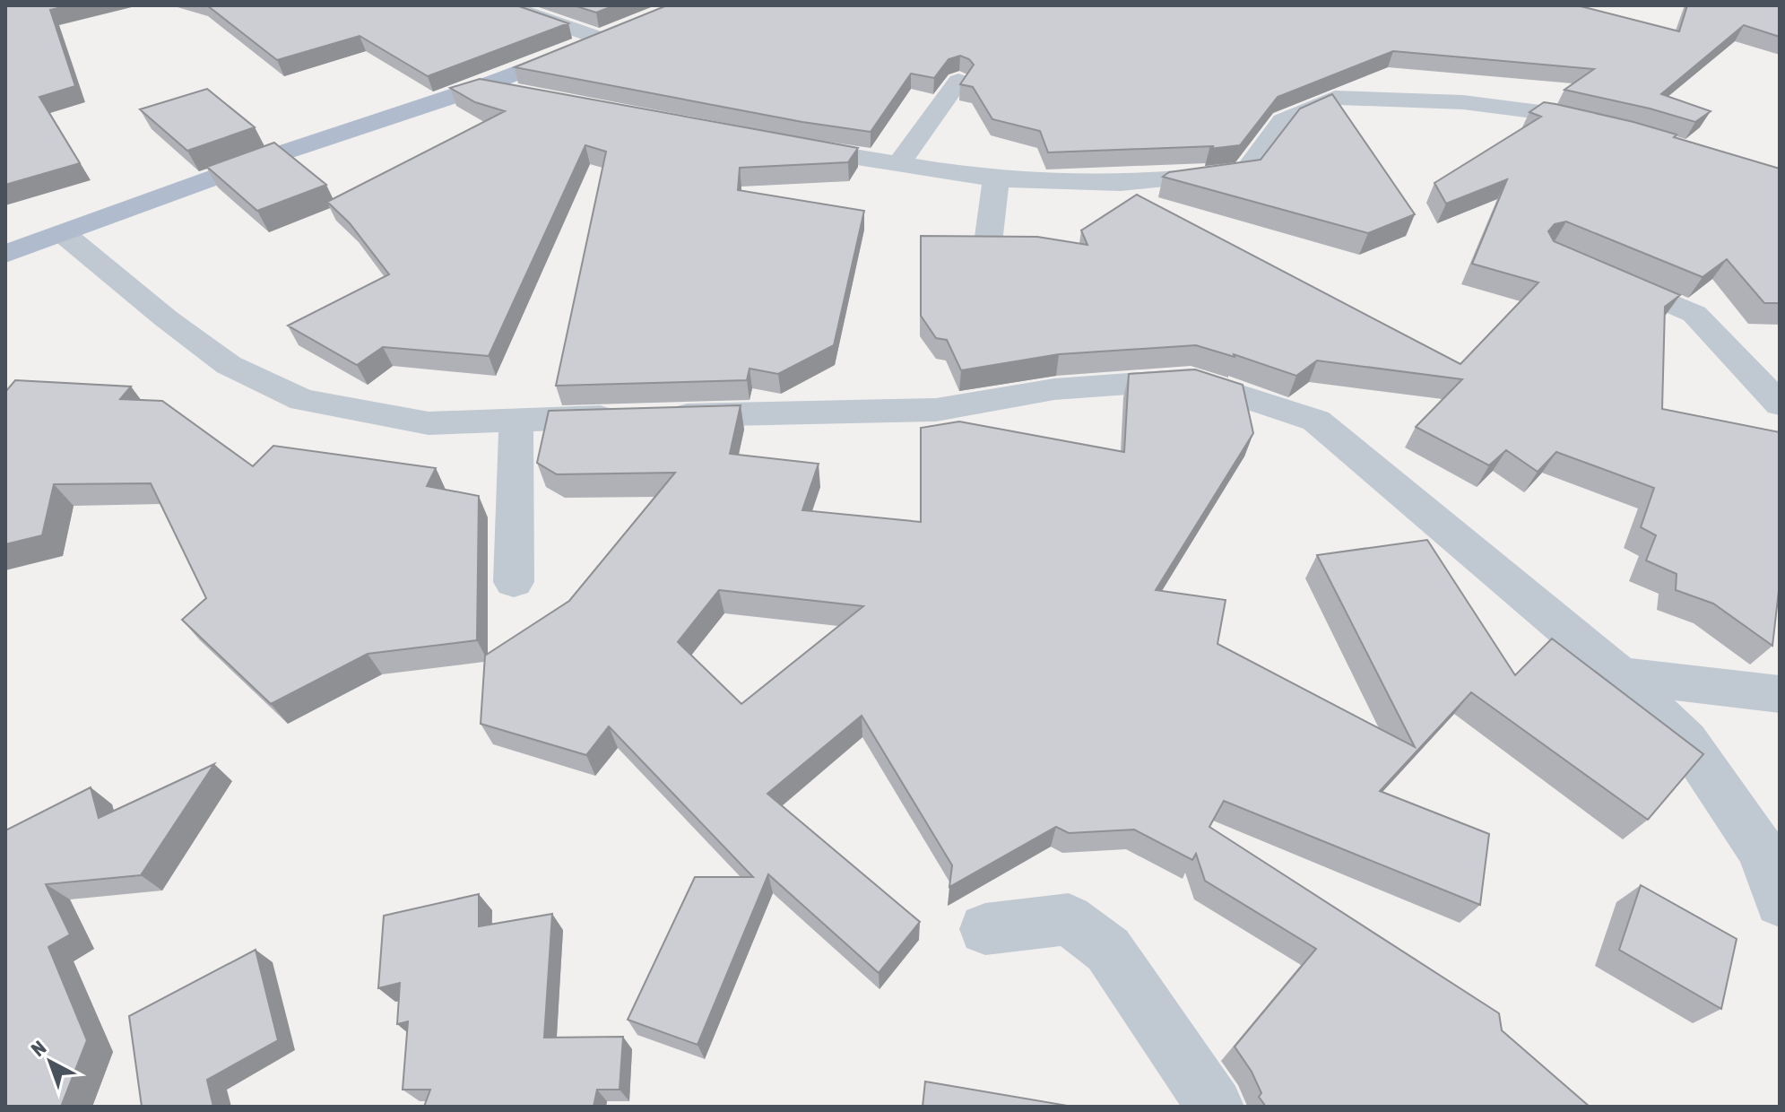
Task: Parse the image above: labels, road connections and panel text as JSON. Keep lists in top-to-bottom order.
{
  "north": "top left"
}
